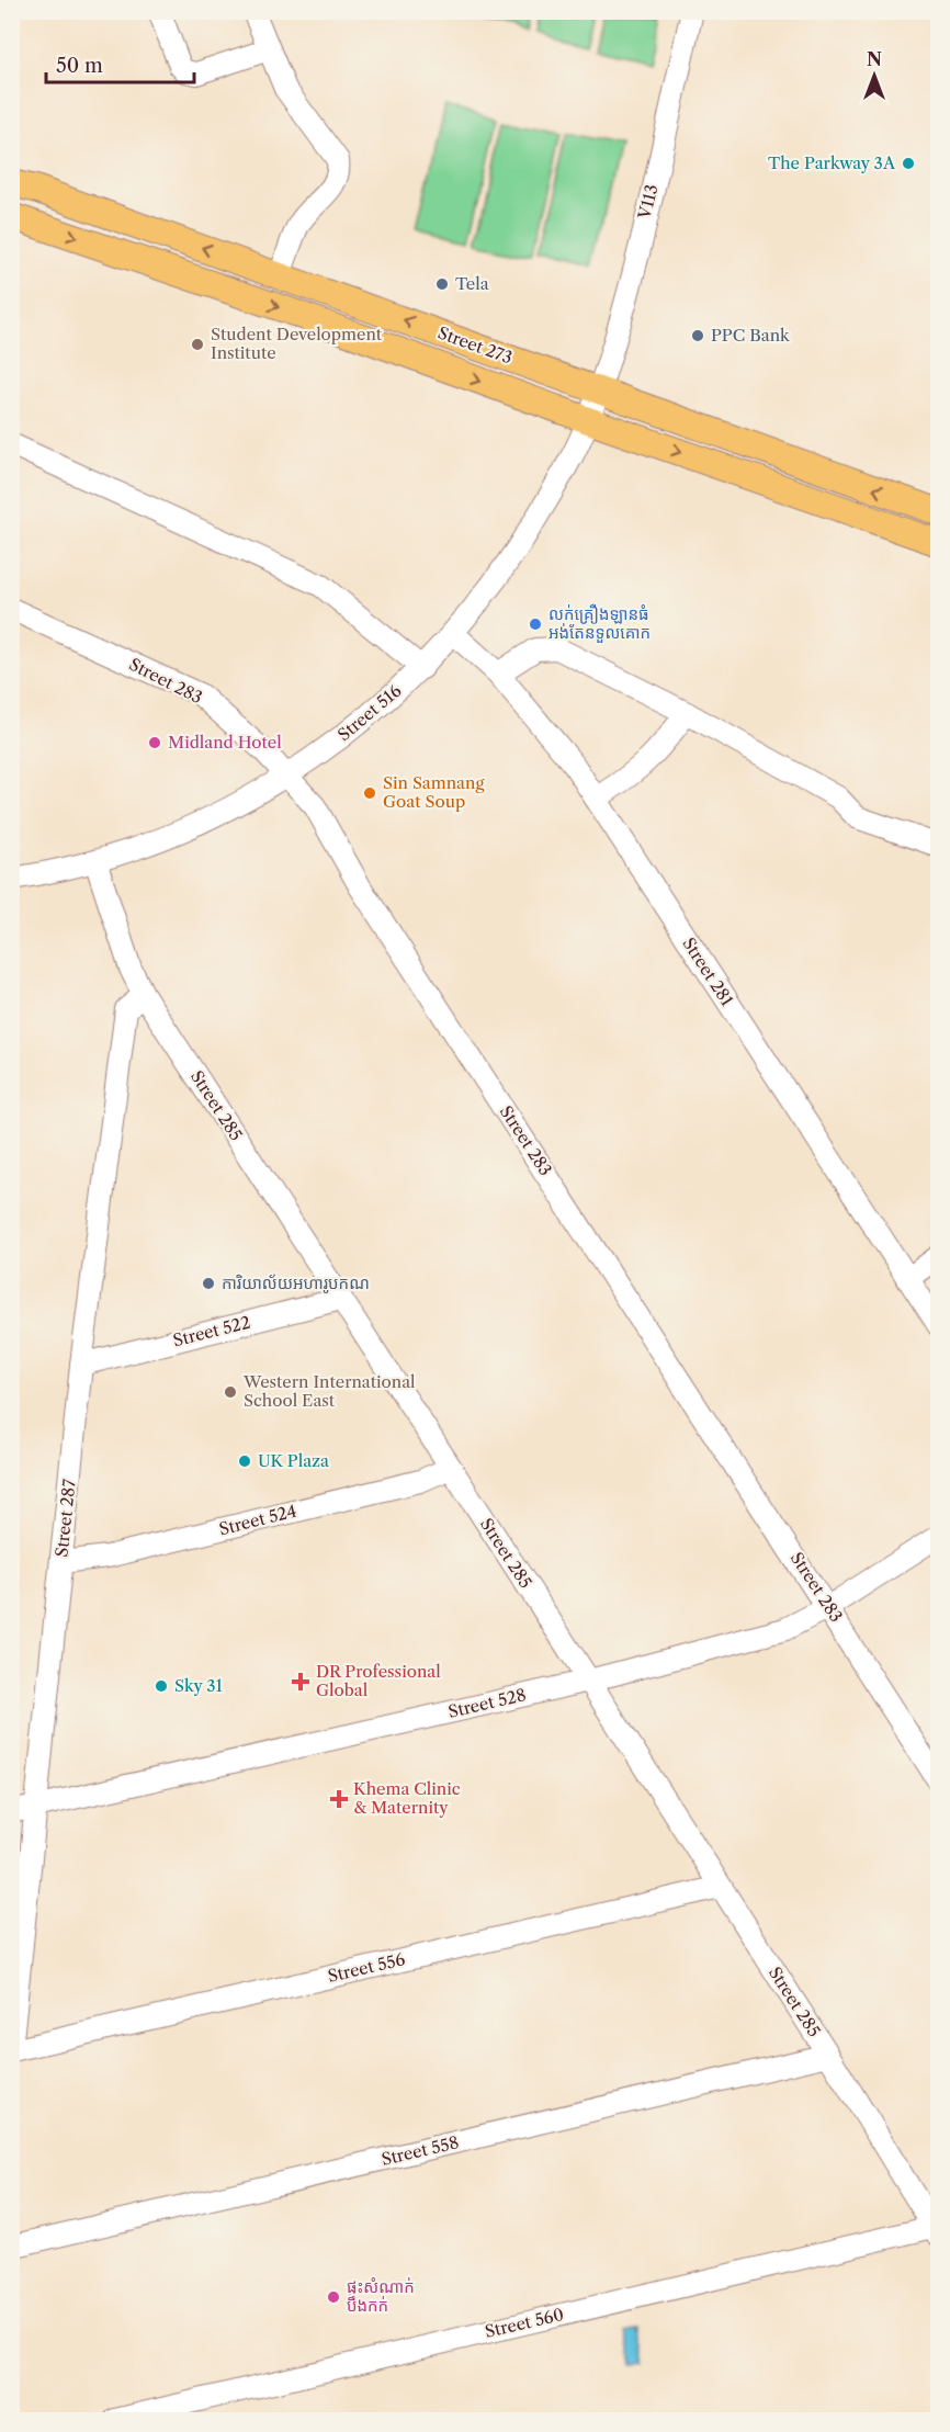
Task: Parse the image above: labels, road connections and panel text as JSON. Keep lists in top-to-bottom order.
{
  "streets": {
    "main road": ["Street 273"],
    "street": [
      "V113",
      "Street 283",
      "Street 516",
      "Street 281",
      "Street 285",
      "Street 522",
      "Street 287",
      "Street 524",
      "Street 528",
      "Street 556",
      "Street 558",
      "Street 560"
    ]
  },
  "crossings": [
    ["V113", "Street 273"],
    ["V113", "Street 516"],
    ["Street 273", "Street 516"],
    ["Street 283", "Street 516"],
    ["Street 283", "Street 528"],
    ["Street 516", "Street 281"],
    ["Street 516", "Street 285"],
    ["Street 285", "Street 522"],
    ["Street 285", "Street 287"],
    ["Street 285", "Street 524"],
    ["Street 285", "Street 528"],
    ["Street 285", "Street 556"],
    ["Street 285", "Street 558"],
    ["Street 285", "Street 560"],
    ["Street 522", "Street 287"],
    ["Street 287", "Street 524"],
    ["Street 287", "Street 528"],
    ["Street 287", "Street 556"]
  ],
  "places": {
    "other": [
      "The Parkway 3A",
      "Tela",
      "PPC Bank",
      "Student Development Institute",
      "លក់គ្រឿងឡានធំ អង់តែនទួលគោក",
      "Midland Hotel",
      "Sin Samnang Goat Soup",
      "ការិយាល័យអហារូបកណ",
      "Western International School East",
      "UK Plaza",
      "Sky 31",
      "ផ្ទះសំណាក់ បឹងកក់"
    ],
    "health": ["DR Professional Global", "Khema Clinic & Maternity"]
  },
  "scale_bar": "50 m",
  "north": "top"
}
